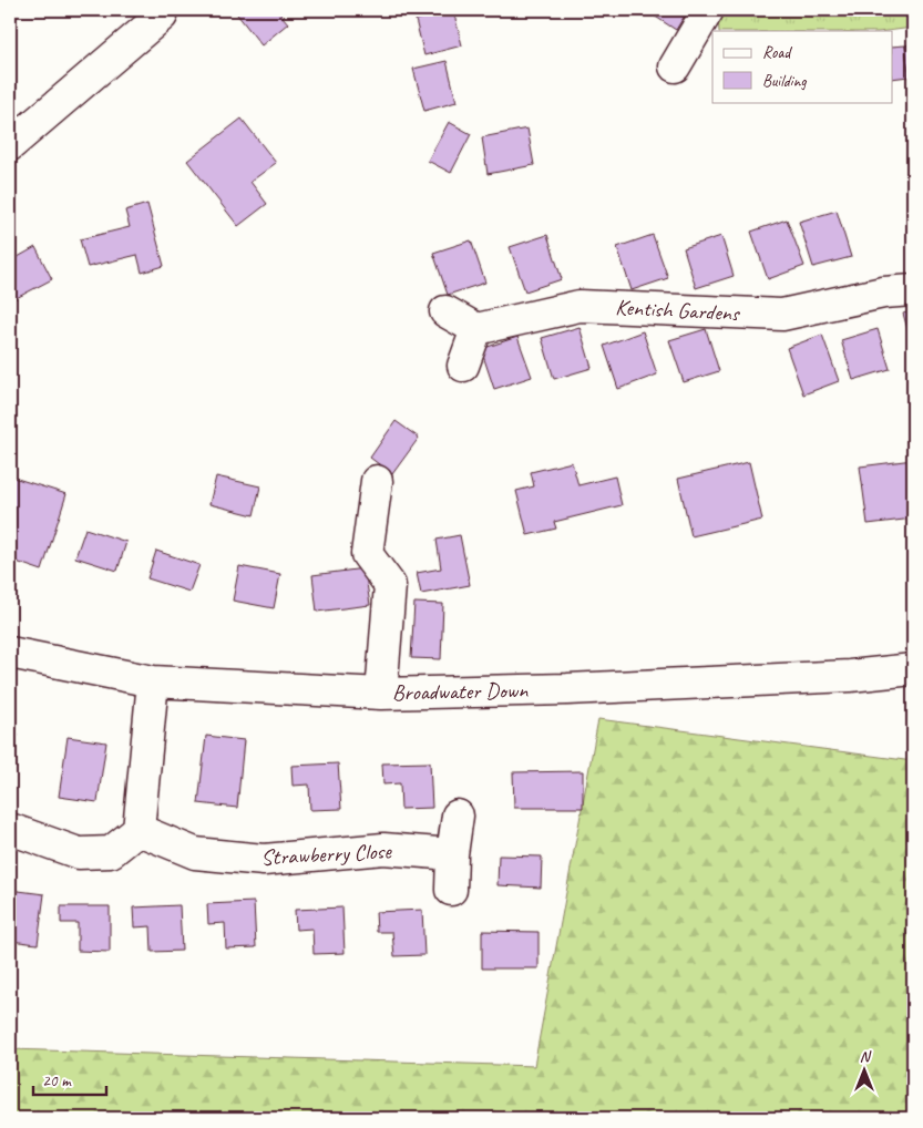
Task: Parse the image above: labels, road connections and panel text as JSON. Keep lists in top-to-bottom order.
{
  "streets": {
    "street": ["Kentish Gardens", "Broadwater Down", "Strawberry Close"]
  },
  "legend": ["Road", "Building"],
  "scale_bar": "20 m",
  "north": "top"
}
